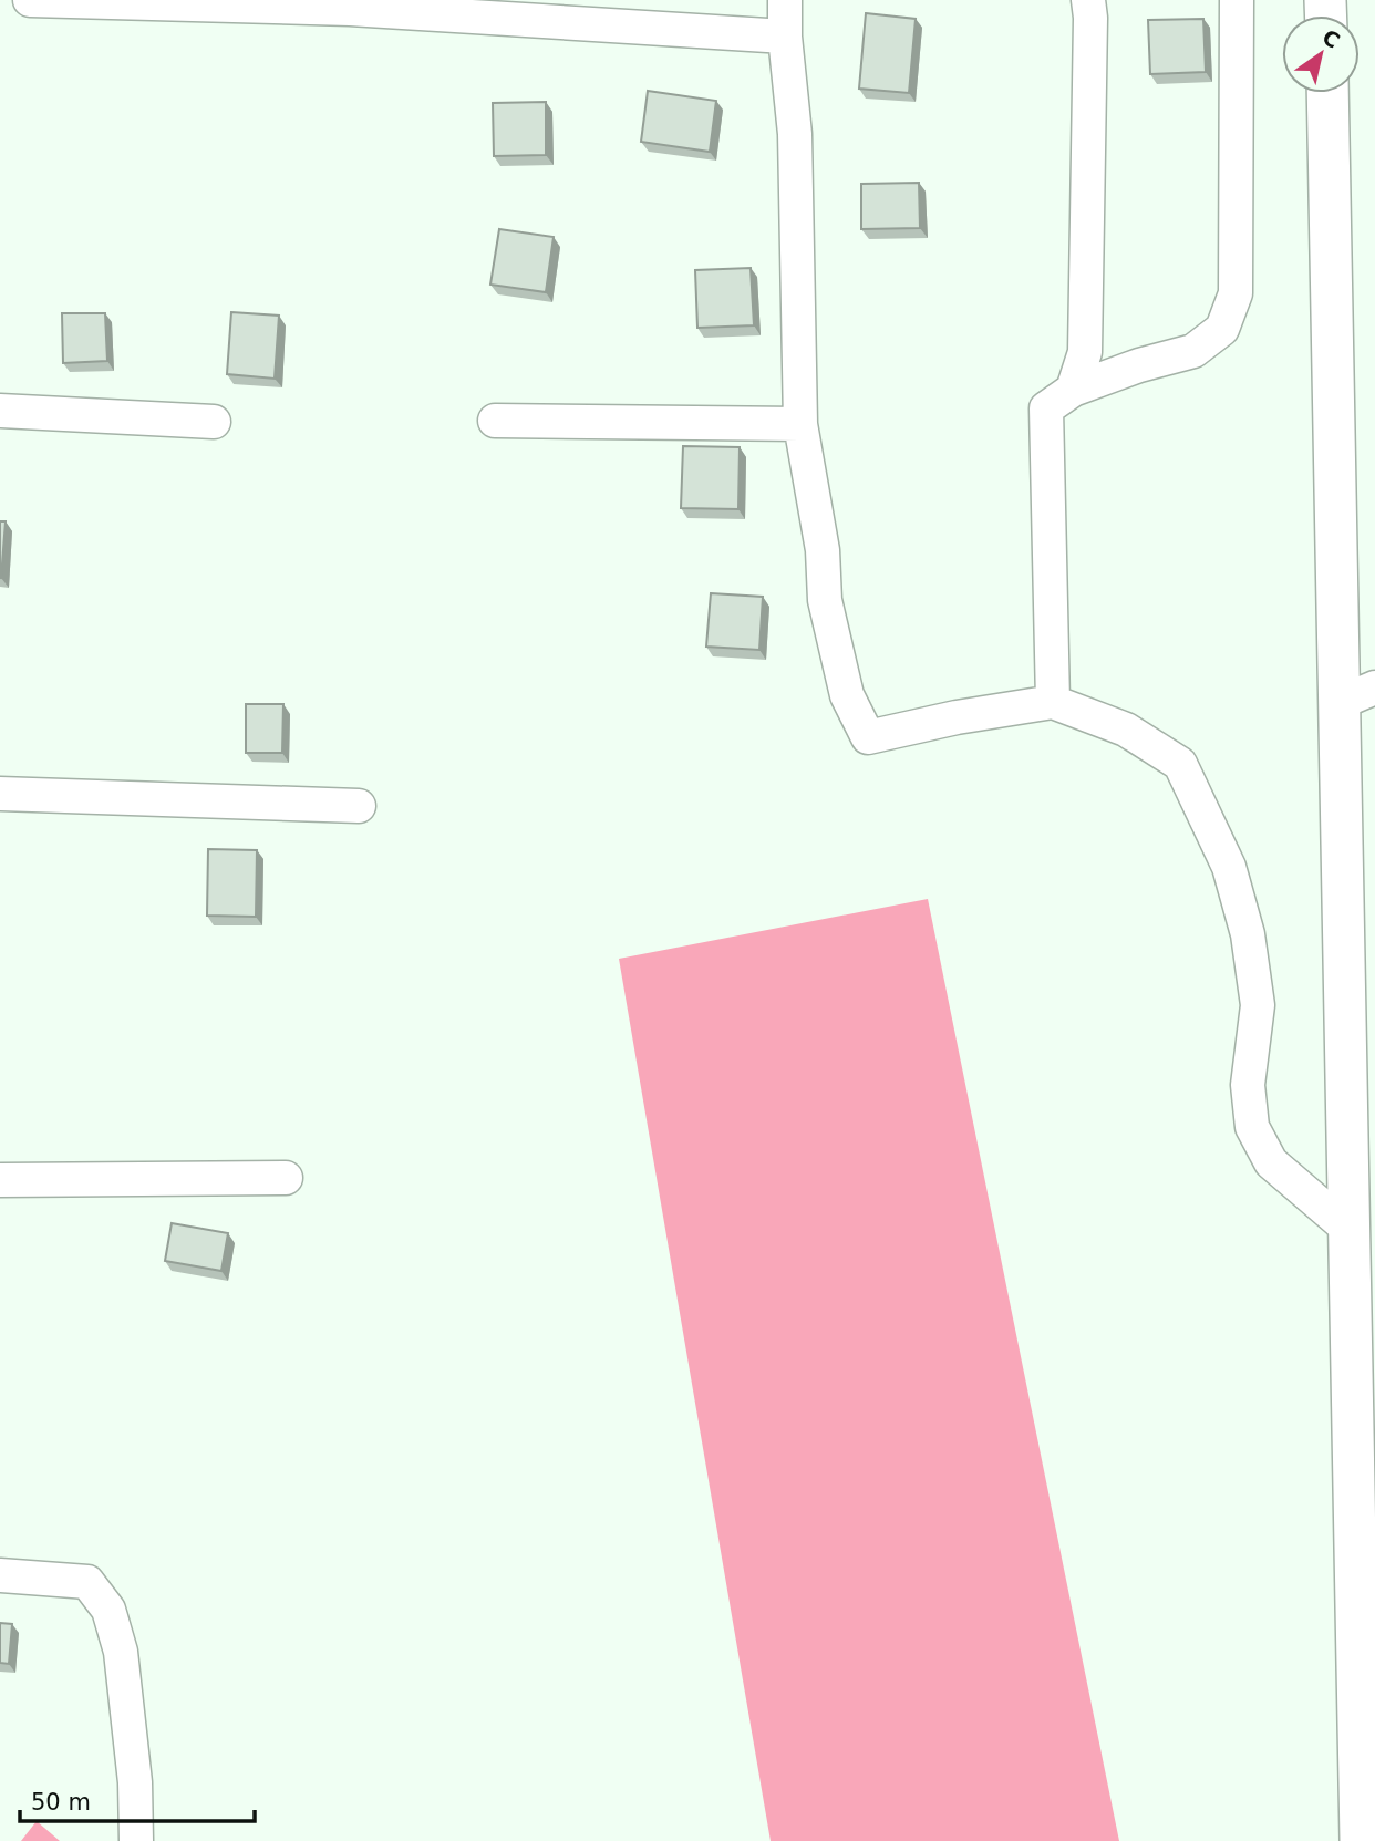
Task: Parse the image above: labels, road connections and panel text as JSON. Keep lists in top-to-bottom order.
{
  "scale_bar": "50 m",
  "north": "top right"
}
